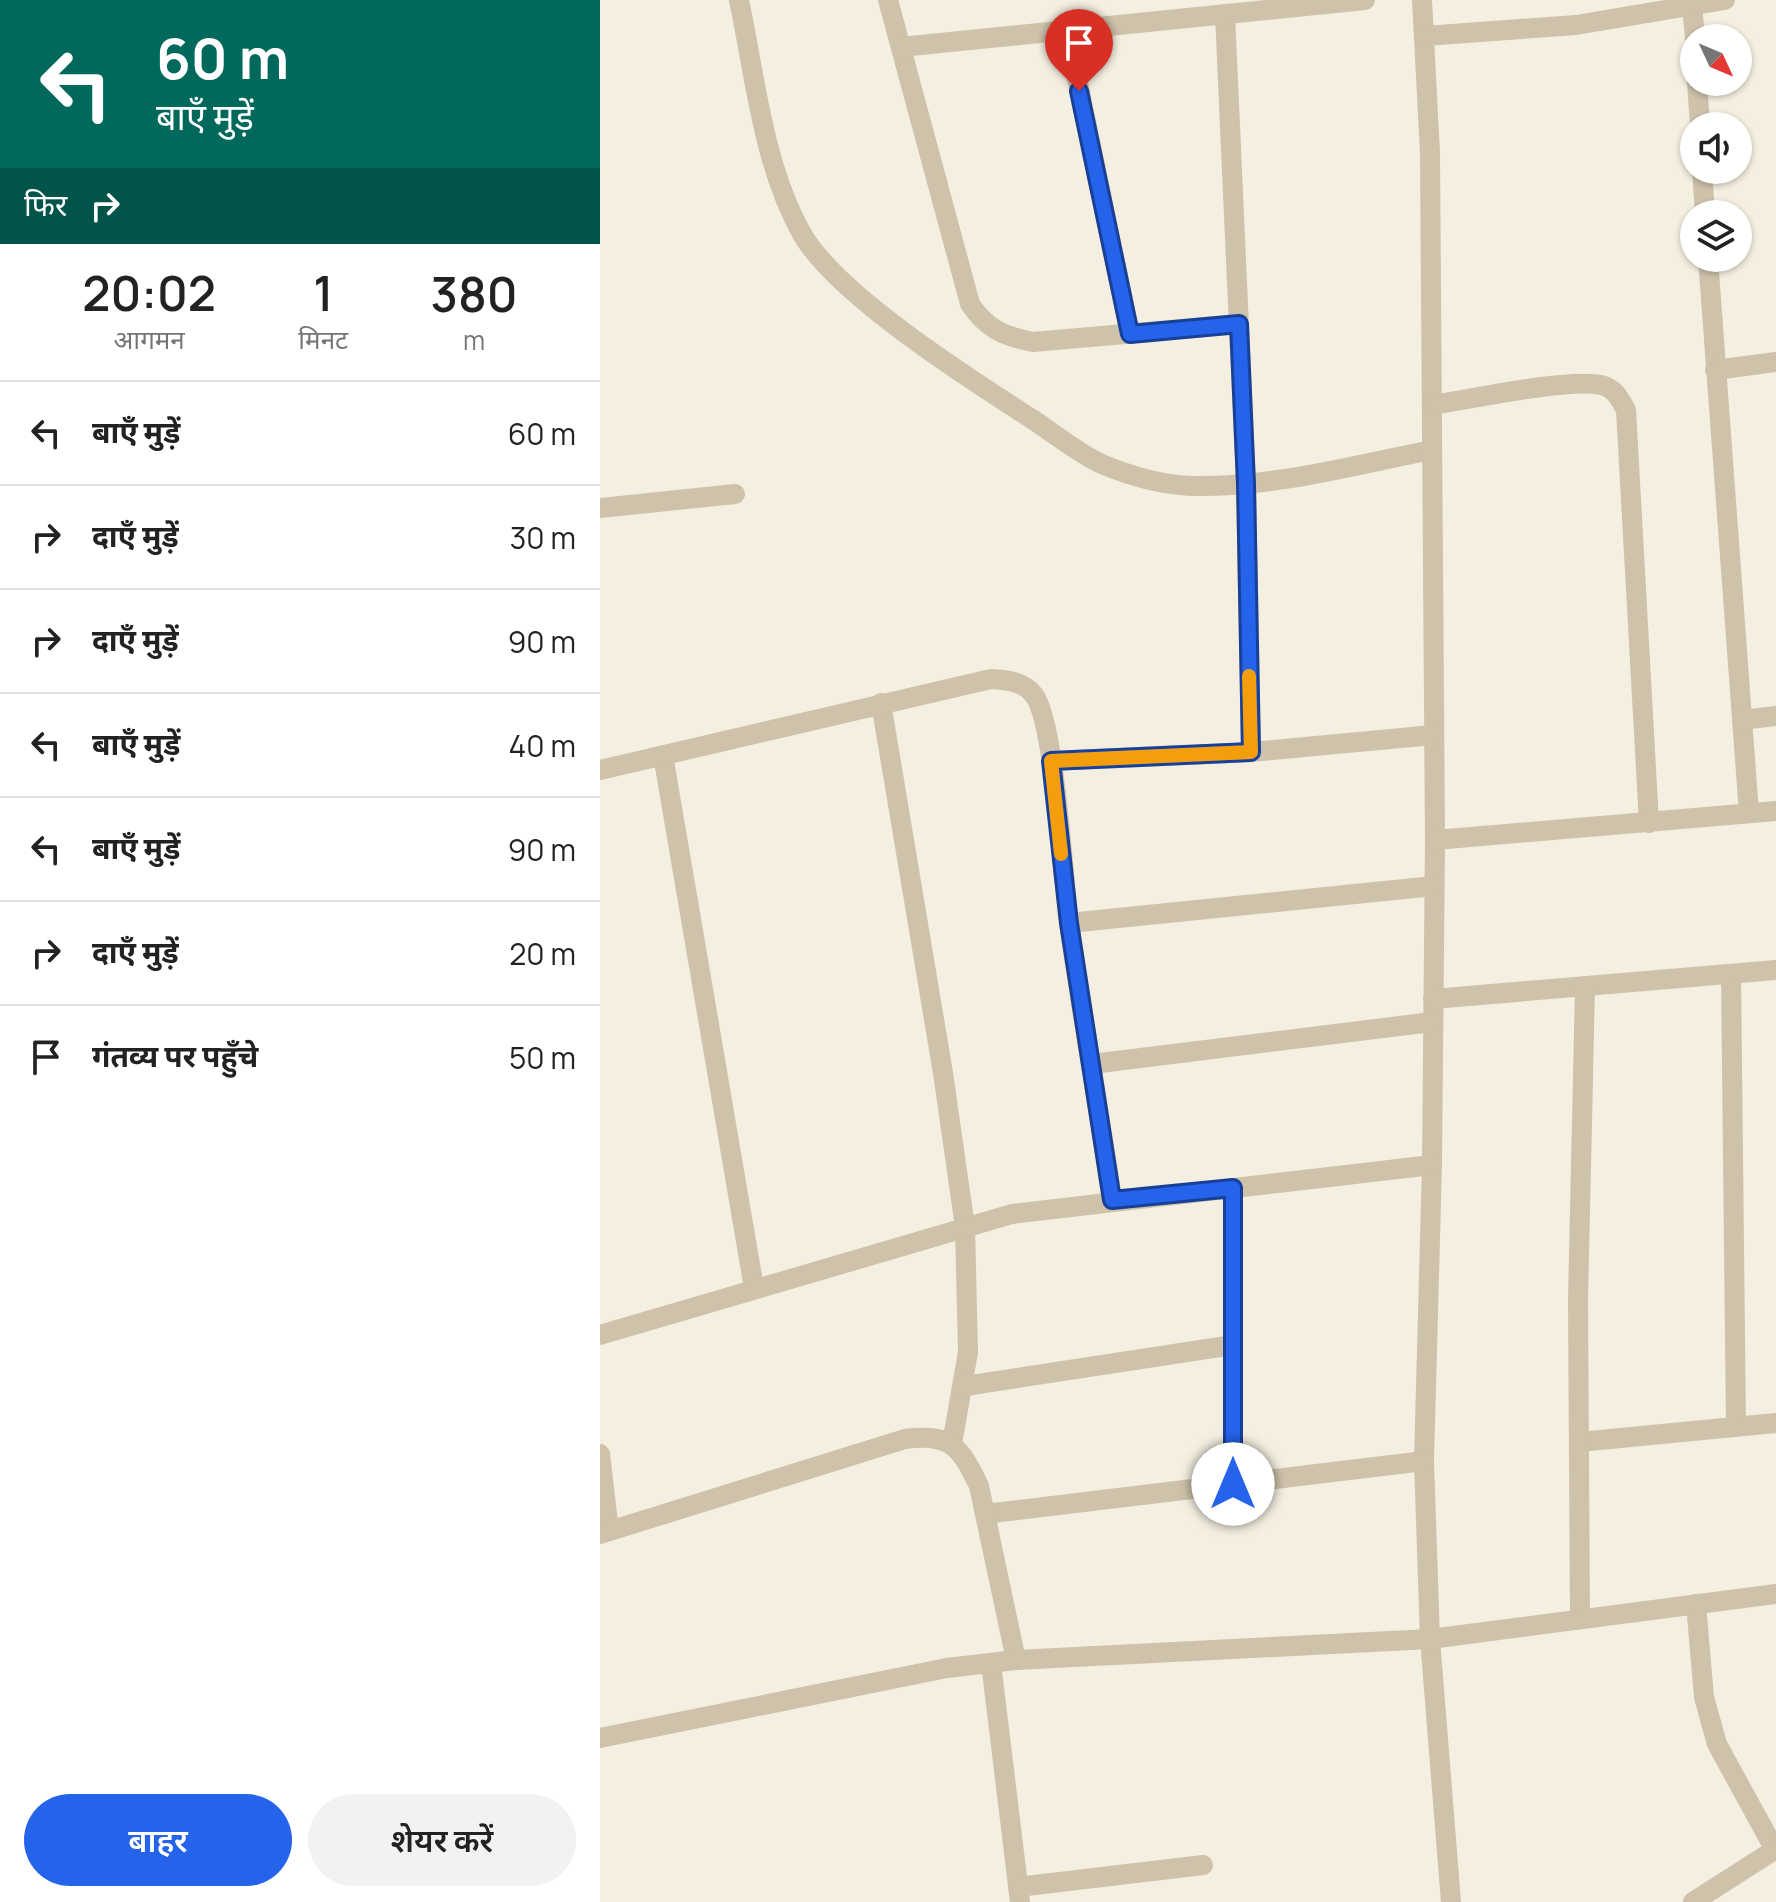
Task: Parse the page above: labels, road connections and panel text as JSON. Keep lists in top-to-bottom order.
{
  "north": "bottom right",
  "page": {
    "turn": ["60 m", "बाएँ मुड़ें"],
    "then": "फिर",
    "eta": [
      "20:02",
      "आगमन",
      "1",
      "मिनट",
      "380",
      "m"
    ],
    "list": [
      {
        "name": "बाएँ मुड़ें",
        "value": "60 m"
      },
      {
        "name": "दाएँ मुड़ें",
        "value": "30 m"
      },
      {
        "name": "दाएँ मुड़ें",
        "value": "90 m"
      },
      {
        "name": "बाएँ मुड़ें",
        "value": "40 m"
      },
      {
        "name": "बाएँ मुड़ें",
        "value": "90 m"
      },
      {
        "name": "दाएँ मुड़ें",
        "value": "20 m"
      },
      {
        "name": "गंतव्य पर पहुँचे",
        "value": "50 m"
      }
    ],
    "buttons": ["बाहर", "शेयर करें"]
  }
}
